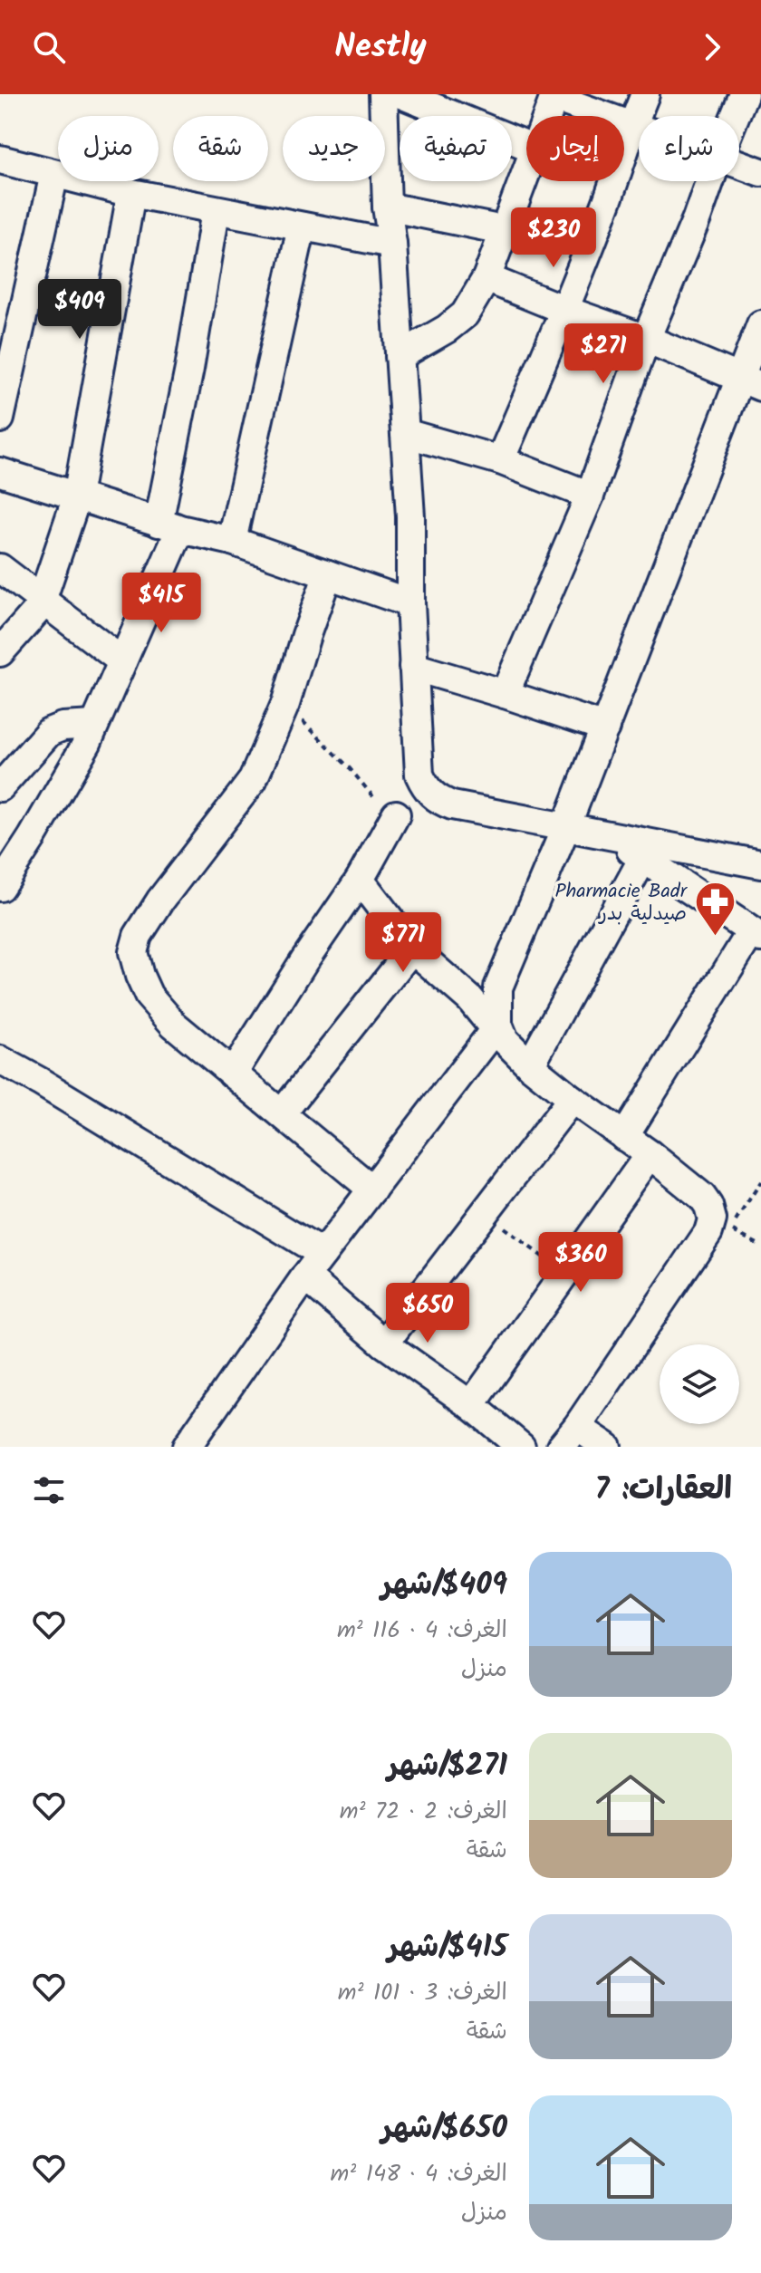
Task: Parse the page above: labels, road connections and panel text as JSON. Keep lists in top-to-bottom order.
{
  "places": {
    "pharmacy": ["Pharmacie Badr صيدلية بدر"]
  },
  "page": {
    "header": "Nestly",
    "chip": [
      "شراء",
      "إيجار",
      "تصفية",
      "جديد",
      "شقة",
      "منزل"
    ],
    "price": [
      "$230",
      "$409",
      "$271",
      "$415",
      "$771",
      "$360",
      "$650"
    ],
    "heading": "العقارات: 7",
    "list": [
      {
        "name": "$409/شهر",
        "note": "الغرف: 4 · 116 m² · منزل"
      },
      {
        "name": "$271/شهر",
        "note": "الغرف: 2 · 72 m² · شقة"
      },
      {
        "name": "$415/شهر",
        "note": "الغرف: 3 · 101 m² · شقة"
      },
      {
        "name": "$650/شهر",
        "note": "الغرف: 4 · 148 m² · منزل"
      }
    ]
  }
}
